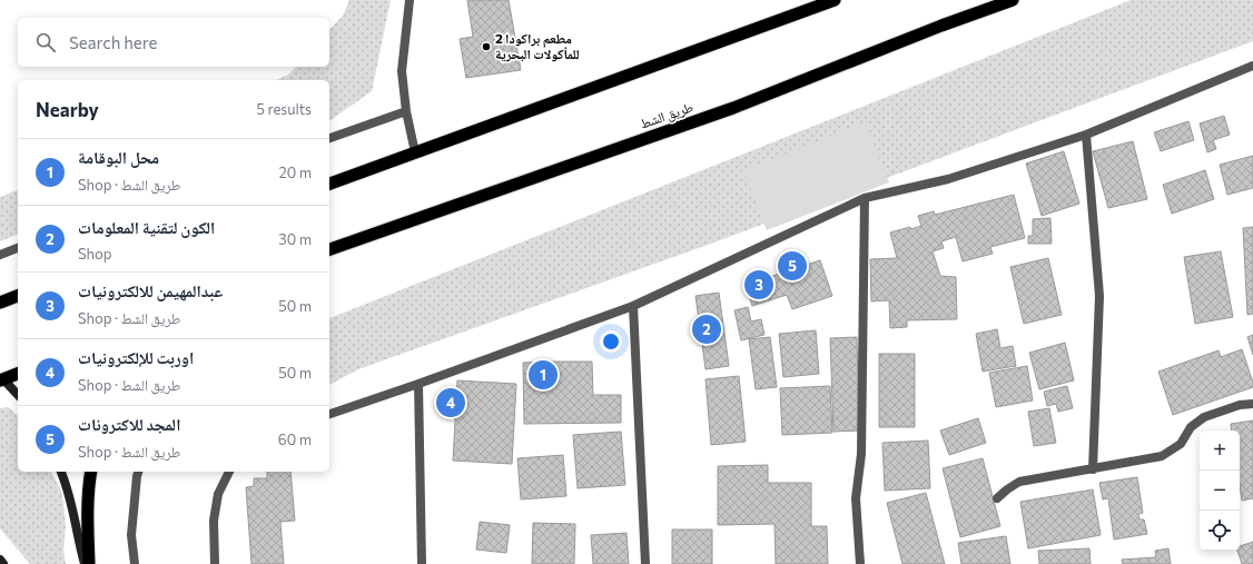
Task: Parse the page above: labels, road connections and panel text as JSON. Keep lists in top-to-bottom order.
{
  "streets": {
    "highway": ["طريق الشط"]
  },
  "places": ["مطعم براكودا 2 للمأكولات البحرية"],
  "page": {
    "search": "Search here",
    "heading": ["Nearby", "5 results"],
    "list": [
      {
        "mark": "1",
        "name": "محل البوقامة",
        "note": "Shop · طريق الشط",
        "value": "20 m"
      },
      {
        "mark": "2",
        "name": "الكون لتقنية المعلومات",
        "note": "Shop",
        "value": "30 m"
      },
      {
        "mark": "3",
        "name": "عبدالمهيمن للالكترونيات",
        "note": "Shop · طريق الشط",
        "value": "50 m"
      },
      {
        "mark": "4",
        "name": "اوربت للإلكترونيات",
        "note": "Shop · طريق الشط",
        "value": "50 m"
      },
      {
        "mark": "5",
        "name": "المجد للاكترونات",
        "note": "Shop · طريق الشط",
        "value": "60 m"
      }
    ],
    "pins": [
      "5",
      "3",
      "2",
      "1",
      "4"
    ],
    "map_buttons": ["+", "−"]
  }
}
